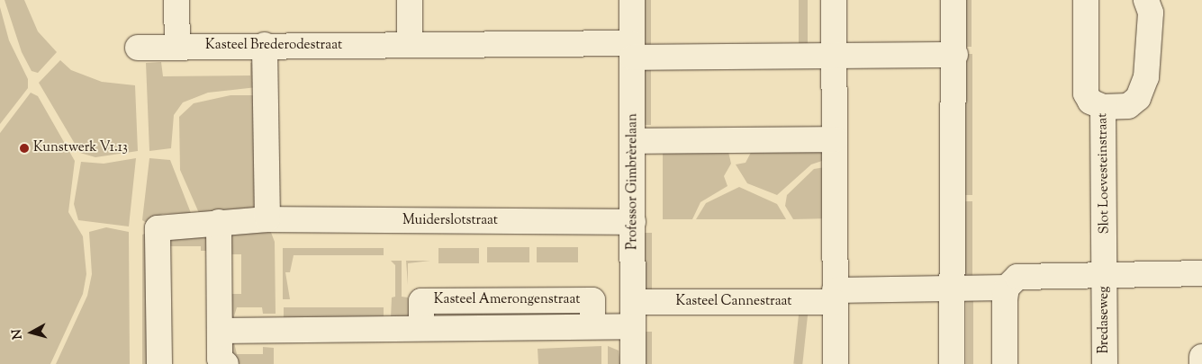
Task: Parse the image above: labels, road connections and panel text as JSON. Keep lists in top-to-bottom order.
{
  "streets": {
    "street": [
      "Kasteel Brederodestraat",
      "Slot Loevesteinstraat",
      "Professor Gimbrèrelaan",
      "Muiderslotstraat",
      "Kasteel Amerongenstraat",
      "Kasteel Cannestraat",
      "Bredaseweg"
    ]
  },
  "crossings": [
    ["Kasteel Brederodestraat", "Professor Gimbrèrelaan"],
    ["Slot Loevesteinstraat", "Bredaseweg"],
    ["Professor Gimbrèrelaan", "Muiderslotstraat"],
    ["Professor Gimbrèrelaan", "Kasteel Amerongenstraat"],
    ["Professor Gimbrèrelaan", "Kasteel Cannestraat"]
  ],
  "places": ["Kunstwerk V1.13"],
  "north": "left"
}
